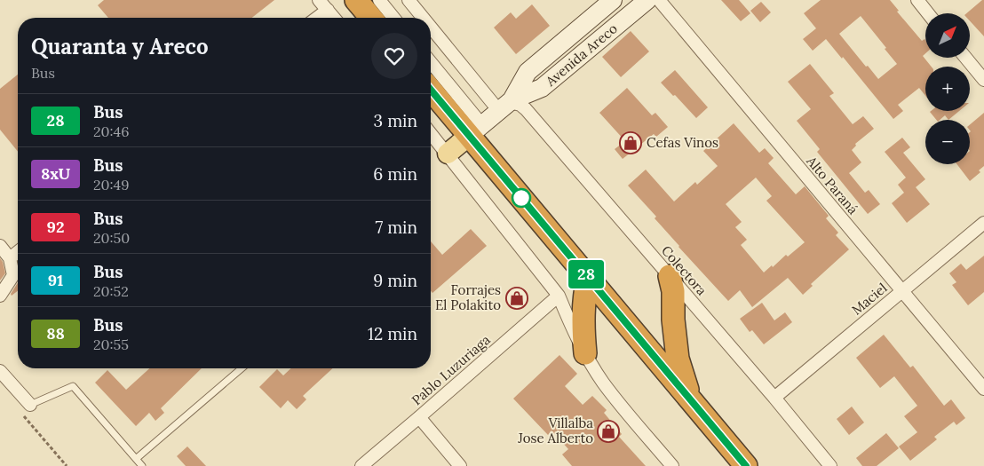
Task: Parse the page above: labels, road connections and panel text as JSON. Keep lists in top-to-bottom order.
{
  "streets": {
    "main road": ["Avenida Areco"],
    "street": [
      "Alto Paraná",
      "Colectora",
      "Maciel",
      "Pablo Luzuriaga"
    ]
  },
  "crossings": [
    ["Avenida Areco", "Colectora"],
    ["Alto Paraná", "Maciel"],
    ["Colectora", "Maciel"]
  ],
  "places": {
    "shop": ["Cefas Vinos", "Forrajes El Polakito", "Villalba Jose Alberto"]
  },
  "lines": ["bus line 28"],
  "north": "top right",
  "page": {
    "on_map": "28",
    "map_buttons": ["+", "−"],
    "heading": ["Quaranta y Areco", "Bus"],
    "list": [
      {
        "mark": "28",
        "name": "Bus",
        "note": "20:46",
        "value": "3 min"
      },
      {
        "mark": "8xU",
        "name": "Bus",
        "note": "20:49",
        "value": "6 min"
      },
      {
        "mark": "92",
        "name": "Bus",
        "note": "20:50",
        "value": "7 min"
      },
      {
        "mark": "91",
        "name": "Bus",
        "note": "20:52",
        "value": "9 min"
      },
      {
        "mark": "88",
        "name": "Bus",
        "note": "20:55",
        "value": "12 min"
      }
    ]
  }
}
